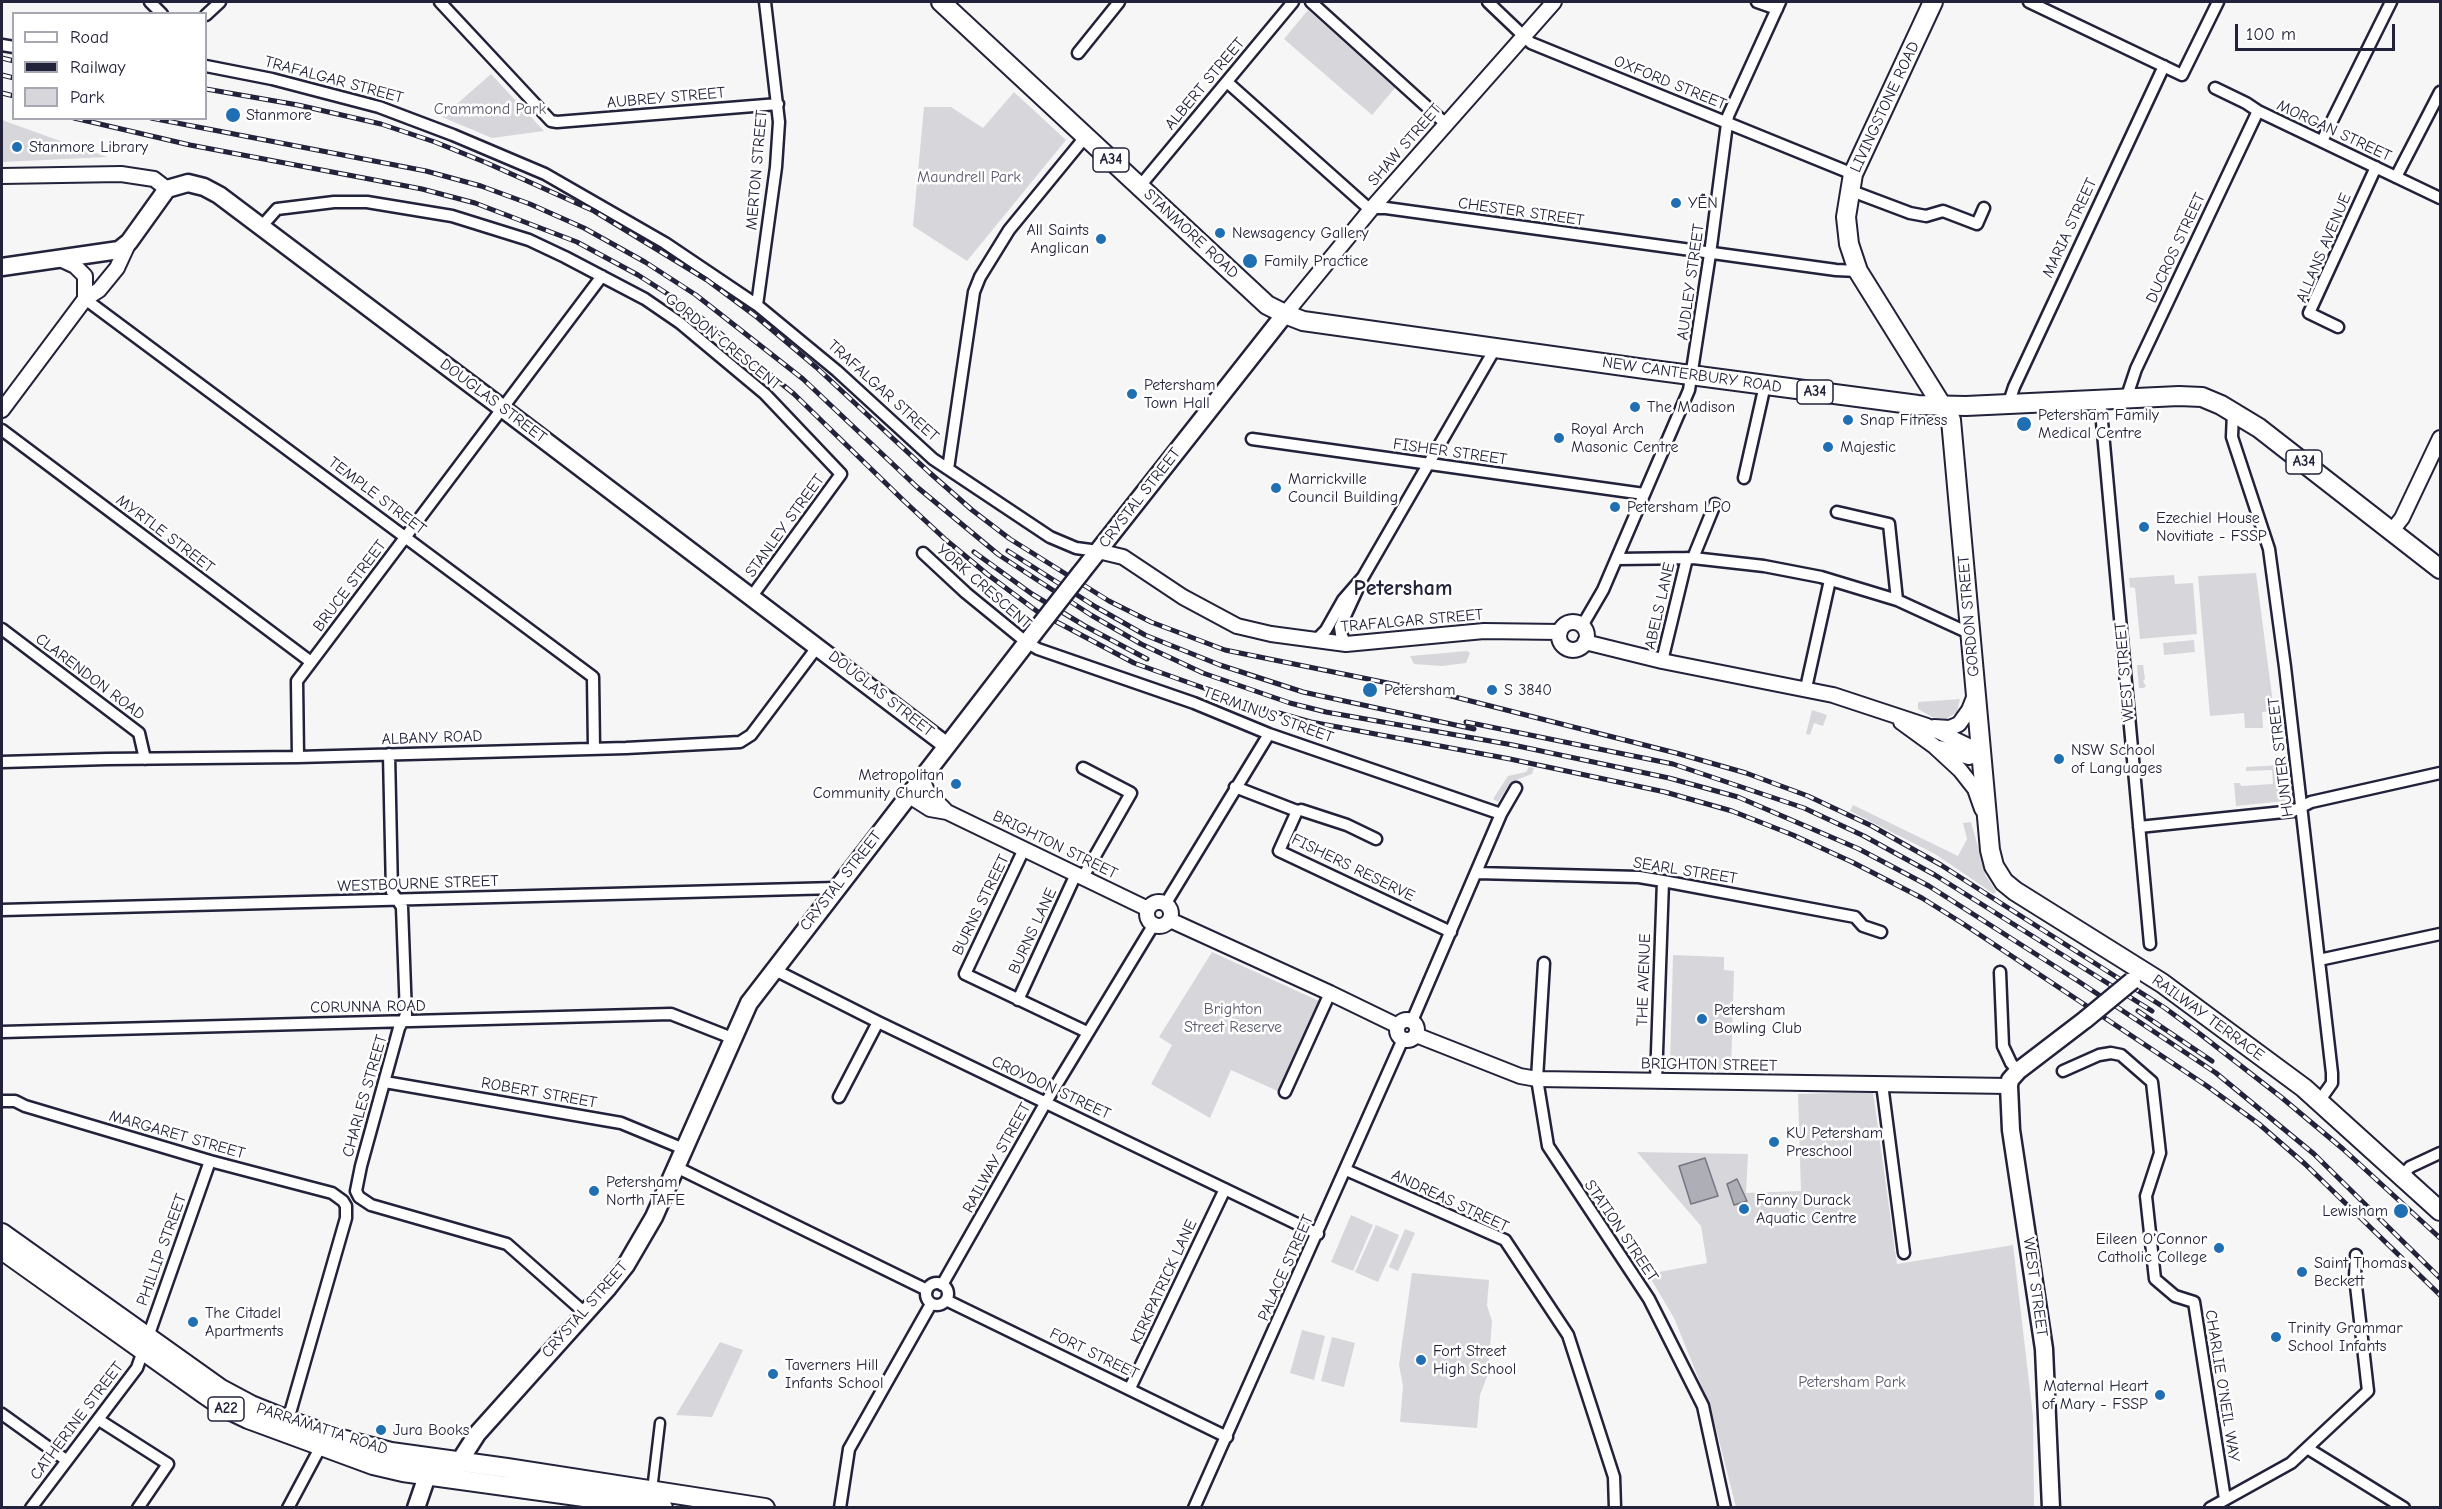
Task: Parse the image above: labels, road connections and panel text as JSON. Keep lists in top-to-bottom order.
{
  "streets": {
    "main road": [
      "LIVINGSTONE ROAD",
      "A34",
      "STANMORE ROAD",
      "NEW CANTERBURY ROAD",
      "DOUGLAS STREET",
      "CRYSTAL STREET",
      "GORDON STREET",
      "WEST STREET",
      "RAILWAY TERRACE",
      "A22",
      "PARRAMATTA ROAD"
    ],
    "street": [
      "TRAFALGAR STREET",
      "OXFORD STREET",
      "ALBERT STREET",
      "AUBREY STREET",
      "MORGAN STREET",
      "SHAW STREET",
      "MERTON STREET",
      "CHESTER STREET",
      "MARIA STREET",
      "DUCROS STREET",
      "ALLANS AVENUE",
      "AUDLEY STREET",
      "GORDON CRESCENT",
      "FISHER STREET",
      "TEMPLE STREET",
      "STANLEY STREET",
      "MYRTLE STREET",
      "BRUCE STREET",
      "YORK CRESCENT",
      "ABELS LANE",
      "CLARENDON ROAD",
      "TERMINUS STREET",
      "ALBANY ROAD",
      "HUNTER STREET",
      "BRIGHTON STREET",
      "FISHERS RESERVE",
      "SEARL STREET",
      "WESTBOURNE STREET",
      "BURNS STREET",
      "BURNS LANE",
      "THE AVENUE",
      "CORUNNA ROAD",
      "CROYDON STREET",
      "ROBERT STREET",
      "CHARLES STREET",
      "MARGARET STREET",
      "RAILWAY STREET",
      "ANDREAS STREET",
      "STATION STREET",
      "PHILLIP STREET",
      "PALACE STREET",
      "KIRKPATRICK LANE",
      "FORT STREET",
      "CHARLIE O'NEIL WAY",
      "CATHERINE STREET"
    ]
  },
  "crossings": [
    ["TRAFALGAR STREET", "MERTON STREET"],
    ["TRAFALGAR STREET", "AUDLEY STREET"],
    ["TRAFALGAR STREET", "CRYSTAL STREET"],
    ["OXFORD STREET", "LIVINGSTONE ROAD"],
    ["OXFORD STREET", "SHAW STREET"],
    ["OXFORD STREET", "AUDLEY STREET"],
    ["ALBERT STREET", "STANMORE ROAD"],
    ["AUBREY STREET", "MERTON STREET"],
    ["LIVINGSTONE ROAD", "CHESTER STREET"],
    ["LIVINGSTONE ROAD", "NEW CANTERBURY ROAD"],
    ["LIVINGSTONE ROAD", "GORDON STREET"],
    ["MORGAN STREET", "DUCROS STREET"],
    ["MORGAN STREET", "ALLANS AVENUE"],
    ["SHAW STREET", "CHESTER STREET"],
    ["SHAW STREET", "STANMORE ROAD"],
    ["SHAW STREET", "NEW CANTERBURY ROAD"],
    ["SHAW STREET", "CRYSTAL STREET"],
    ["CHESTER STREET", "AUDLEY STREET"],
    ["MARIA STREET", "NEW CANTERBURY ROAD"],
    ["STANMORE ROAD", "NEW CANTERBURY ROAD"],
    ["STANMORE ROAD", "CRYSTAL STREET"],
    ["DUCROS STREET", "NEW CANTERBURY ROAD"],
    ["AUDLEY STREET", "NEW CANTERBURY ROAD"],
    ["AUDLEY STREET", "FISHER STREET"],
    ["GORDON CRESCENT", "DOUGLAS STREET"],
    ["GORDON CRESCENT", "STANLEY STREET"],
    ["GORDON CRESCENT", "BRUCE STREET"],
    ["NEW CANTERBURY ROAD", "CRYSTAL STREET"],
    ["NEW CANTERBURY ROAD", "GORDON STREET"],
    ["NEW CANTERBURY ROAD", "WEST STREET"],
    ["NEW CANTERBURY ROAD", "HUNTER STREET"],
    ["DOUGLAS STREET", "CRYSTAL STREET"],
    ["DOUGLAS STREET", "STANLEY STREET"],
    ["DOUGLAS STREET", "BRUCE STREET"],
    ["DOUGLAS STREET", "ALBANY ROAD"],
    ["TEMPLE STREET", "BRUCE STREET"],
    ["TEMPLE STREET", "ALBANY ROAD"],
    ["CRYSTAL STREET", "YORK CRESCENT"],
    ["CRYSTAL STREET", "TERMINUS STREET"],
    ["CRYSTAL STREET", "BRIGHTON STREET"],
    ["CRYSTAL STREET", "WESTBOURNE STREET"],
    ["CRYSTAL STREET", "CORUNNA ROAD"],
    ["CRYSTAL STREET", "CROYDON STREET"],
    ["CRYSTAL STREET", "ROBERT STREET"],
    ["CRYSTAL STREET", "CHARLES STREET"],
    ["CRYSTAL STREET", "PARRAMATTA ROAD"],
    ["MYRTLE STREET", "BRUCE STREET"],
    ["BRUCE STREET", "ALBANY ROAD"],
    ["YORK CRESCENT", "TERMINUS STREET"],
    ["GORDON STREET", "RAILWAY TERRACE"],
    ["WEST STREET", "BRIGHTON STREET"],
    ["CLARENDON ROAD", "ALBANY ROAD"],
    ["ALBANY ROAD", "CHARLES STREET"],
    ["HUNTER STREET", "RAILWAY TERRACE"],
    ["BRIGHTON STREET", "BURNS STREET"],
    ["BRIGHTON STREET", "BURNS LANE"],
    ["BRIGHTON STREET", "THE AVENUE"],
    ["BRIGHTON STREET", "RAILWAY STREET"],
    ["BRIGHTON STREET", "STATION STREET"],
    ["BRIGHTON STREET", "PALACE STREET"],
    ["SEARL STREET", "THE AVENUE"],
    ["WESTBOURNE STREET", "CHARLES STREET"],
    ["BURNS STREET", "BURNS LANE"],
    ["CORUNNA ROAD", "CHARLES STREET"],
    ["CROYDON STREET", "RAILWAY STREET"],
    ["CROYDON STREET", "PALACE STREET"],
    ["CROYDON STREET", "KIRKPATRICK LANE"],
    ["ROBERT STREET", "CHARLES STREET"],
    ["MARGARET STREET", "PHILLIP STREET"],
    ["MARGARET STREET", "PARRAMATTA ROAD"],
    ["RAILWAY STREET", "FORT STREET"],
    ["ANDREAS STREET", "PALACE STREET"],
    ["PHILLIP STREET", "CATHERINE STREET"],
    ["PHILLIP STREET", "PARRAMATTA ROAD"],
    ["PALACE STREET", "FORT STREET"],
    ["KIRKPATRICK LANE", "FORT STREET"],
    ["CATHERINE STREET", "PARRAMATTA ROAD"]
  ],
  "districts": ["Petersham"],
  "parks": [
    "Crammond Park",
    "Maundrell Park",
    "Brighton Street Reserve",
    "Petersham Park"
  ],
  "places": [
    "Stanmore",
    "Stanmore Library",
    "YẾN",
    "Newsagency Gallery",
    "All Saints Anglican",
    "Family Practice",
    "Petersham Town Hall",
    "The Madison",
    "Snap Fitness",
    "Petersham Family Medical Centre",
    "Royal Arch Masonic Centre",
    "Majestic",
    "Marrickville Council Building",
    "Petersham LPO",
    "Ezechiel House Novitiate - FSSP",
    "Petersham",
    "S 3840",
    "NSW School of Languages",
    "Metropolitan Community Church",
    "Petersham Bowling Club",
    "KU Petersham Preschool",
    "Petersham North TAFE",
    "Fanny Durack Aquatic Centre",
    "Lewisham",
    "Eileen O'Connor Catholic College",
    "Saint Thomas Beckett",
    "The Citadel Apartments",
    "Trinity Grammar School Infants",
    "Fort Street High School",
    "Taverners Hill Infants School",
    "Maternal Heart of Mary - FSSP",
    "Jura Books"
  ],
  "legend": ["Road", "Railway", "Park"],
  "scale_bar": "100 m"
}
